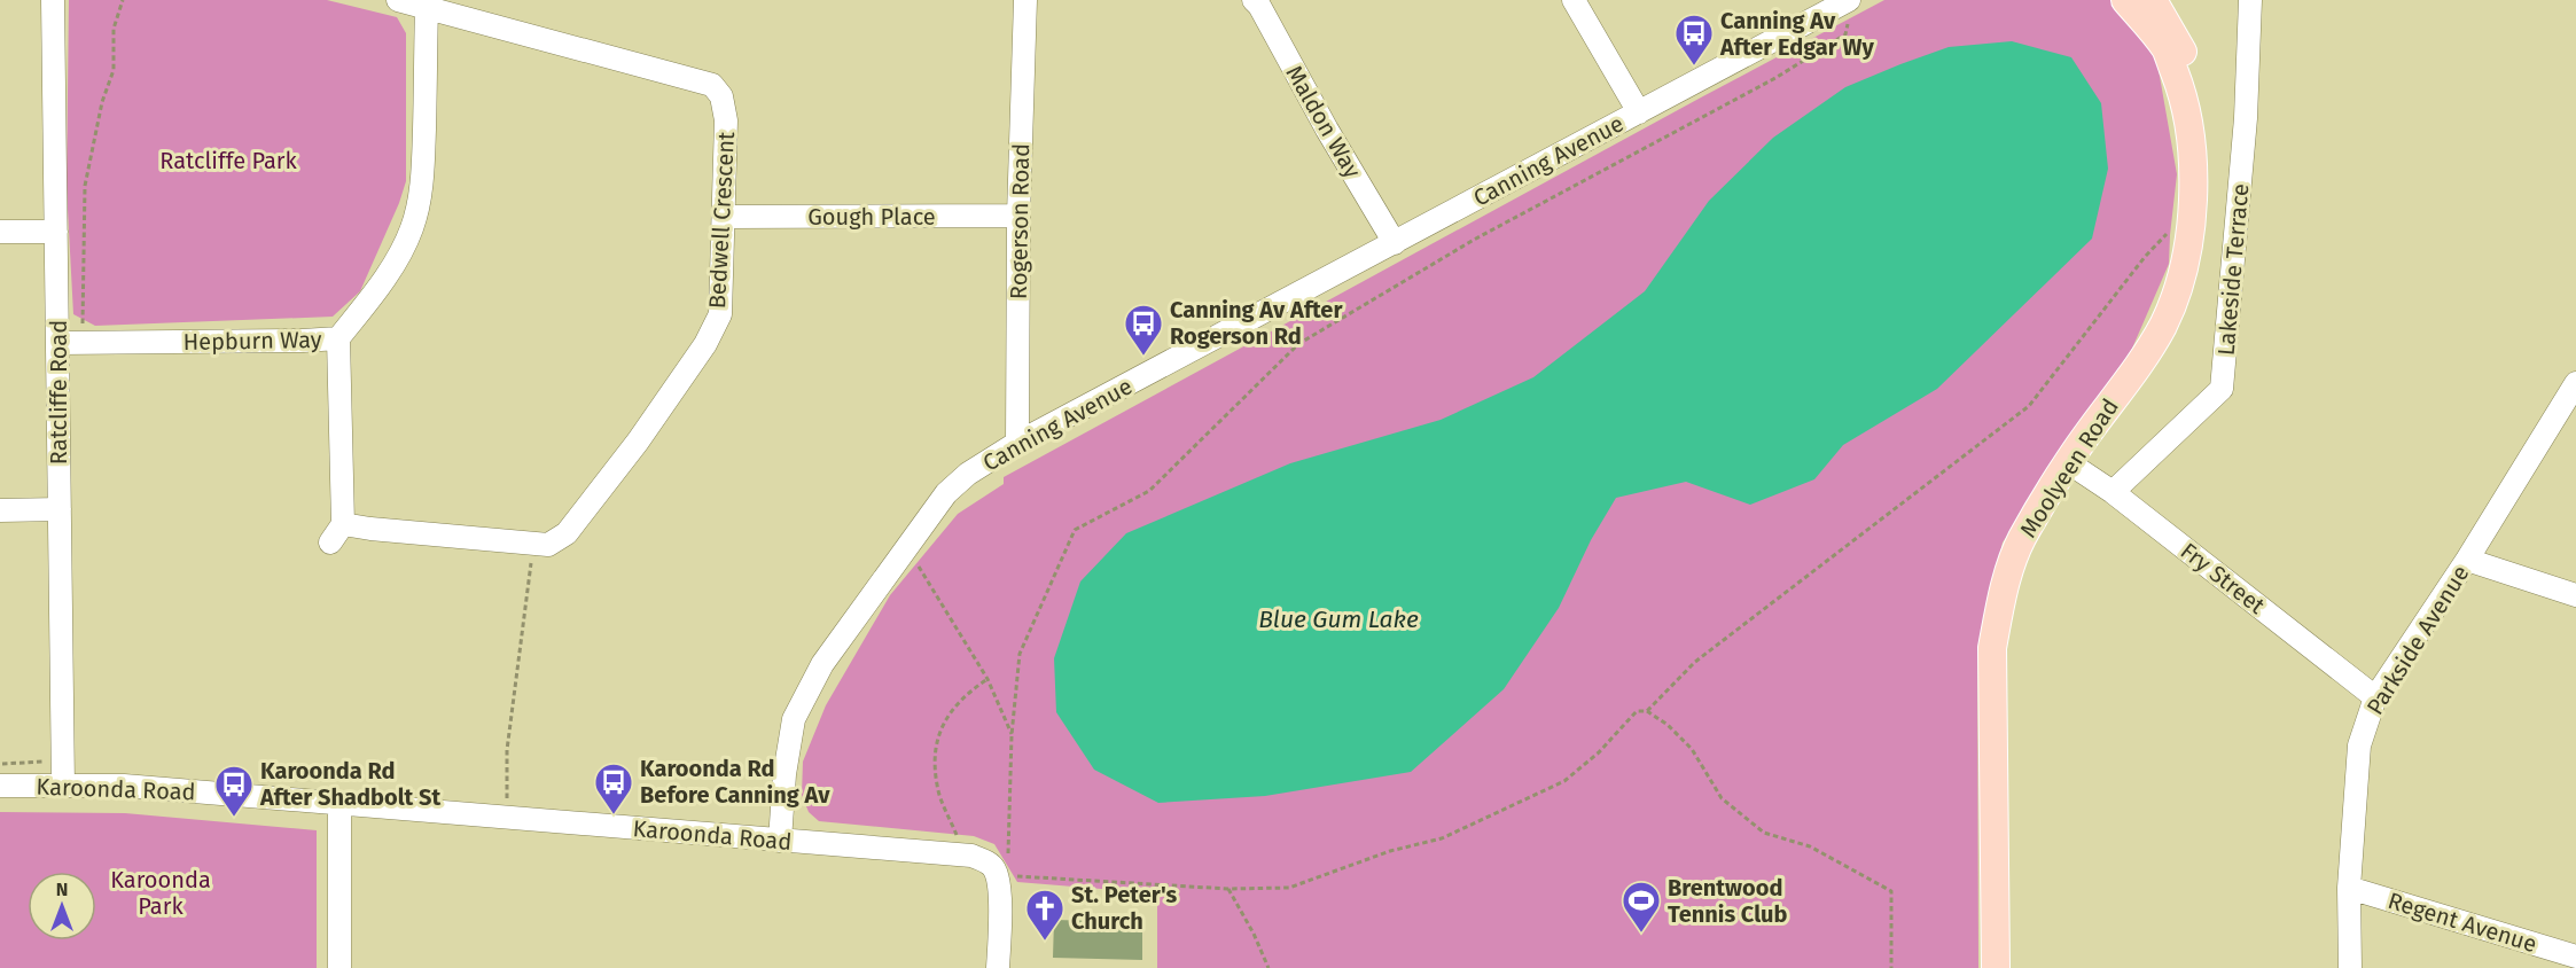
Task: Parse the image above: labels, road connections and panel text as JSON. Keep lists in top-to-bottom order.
{
  "streets": {
    "main road": ["Moolyeen Road"],
    "street": [
      "Maldon Way",
      "Canning Avenue",
      "Gough Place",
      "Bedwell Crescent",
      "Rogerson Road",
      "Lakeside Terrace",
      "Hepburn Way",
      "Ratcliffe Road",
      "Fry Street",
      "Parkside Avenue",
      "Karoonda Road",
      "Regent Avenue"
    ]
  },
  "crossings": [
    ["Maldon Way", "Canning Avenue"],
    ["Canning Avenue", "Rogerson Road"],
    ["Canning Avenue", "Karoonda Road"],
    ["Gough Place", "Bedwell Crescent"],
    ["Gough Place", "Rogerson Road"],
    ["Bedwell Crescent", "Hepburn Way"],
    ["Lakeside Terrace", "Fry Street"],
    ["Hepburn Way", "Ratcliffe Road"],
    ["Ratcliffe Road", "Karoonda Road"],
    ["Moolyeen Road", "Fry Street"],
    ["Fry Street", "Parkside Avenue"],
    ["Parkside Avenue", "Regent Avenue"]
  ],
  "water": ["Blue Gum Lake"],
  "parks": ["Ratcliffe Park", "Karoonda Park"],
  "places": {
    "bus stop": [
      "Canning Av After Edgar Wy",
      "Canning Av After Rogerson Rd",
      "Karoonda Rd Before Canning Av",
      "Karoonda Rd After Shadbolt St"
    ],
    "sports": ["Brentwood Tennis Club"],
    "church": ["St. Peter's Church"]
  },
  "north": "top"
}
